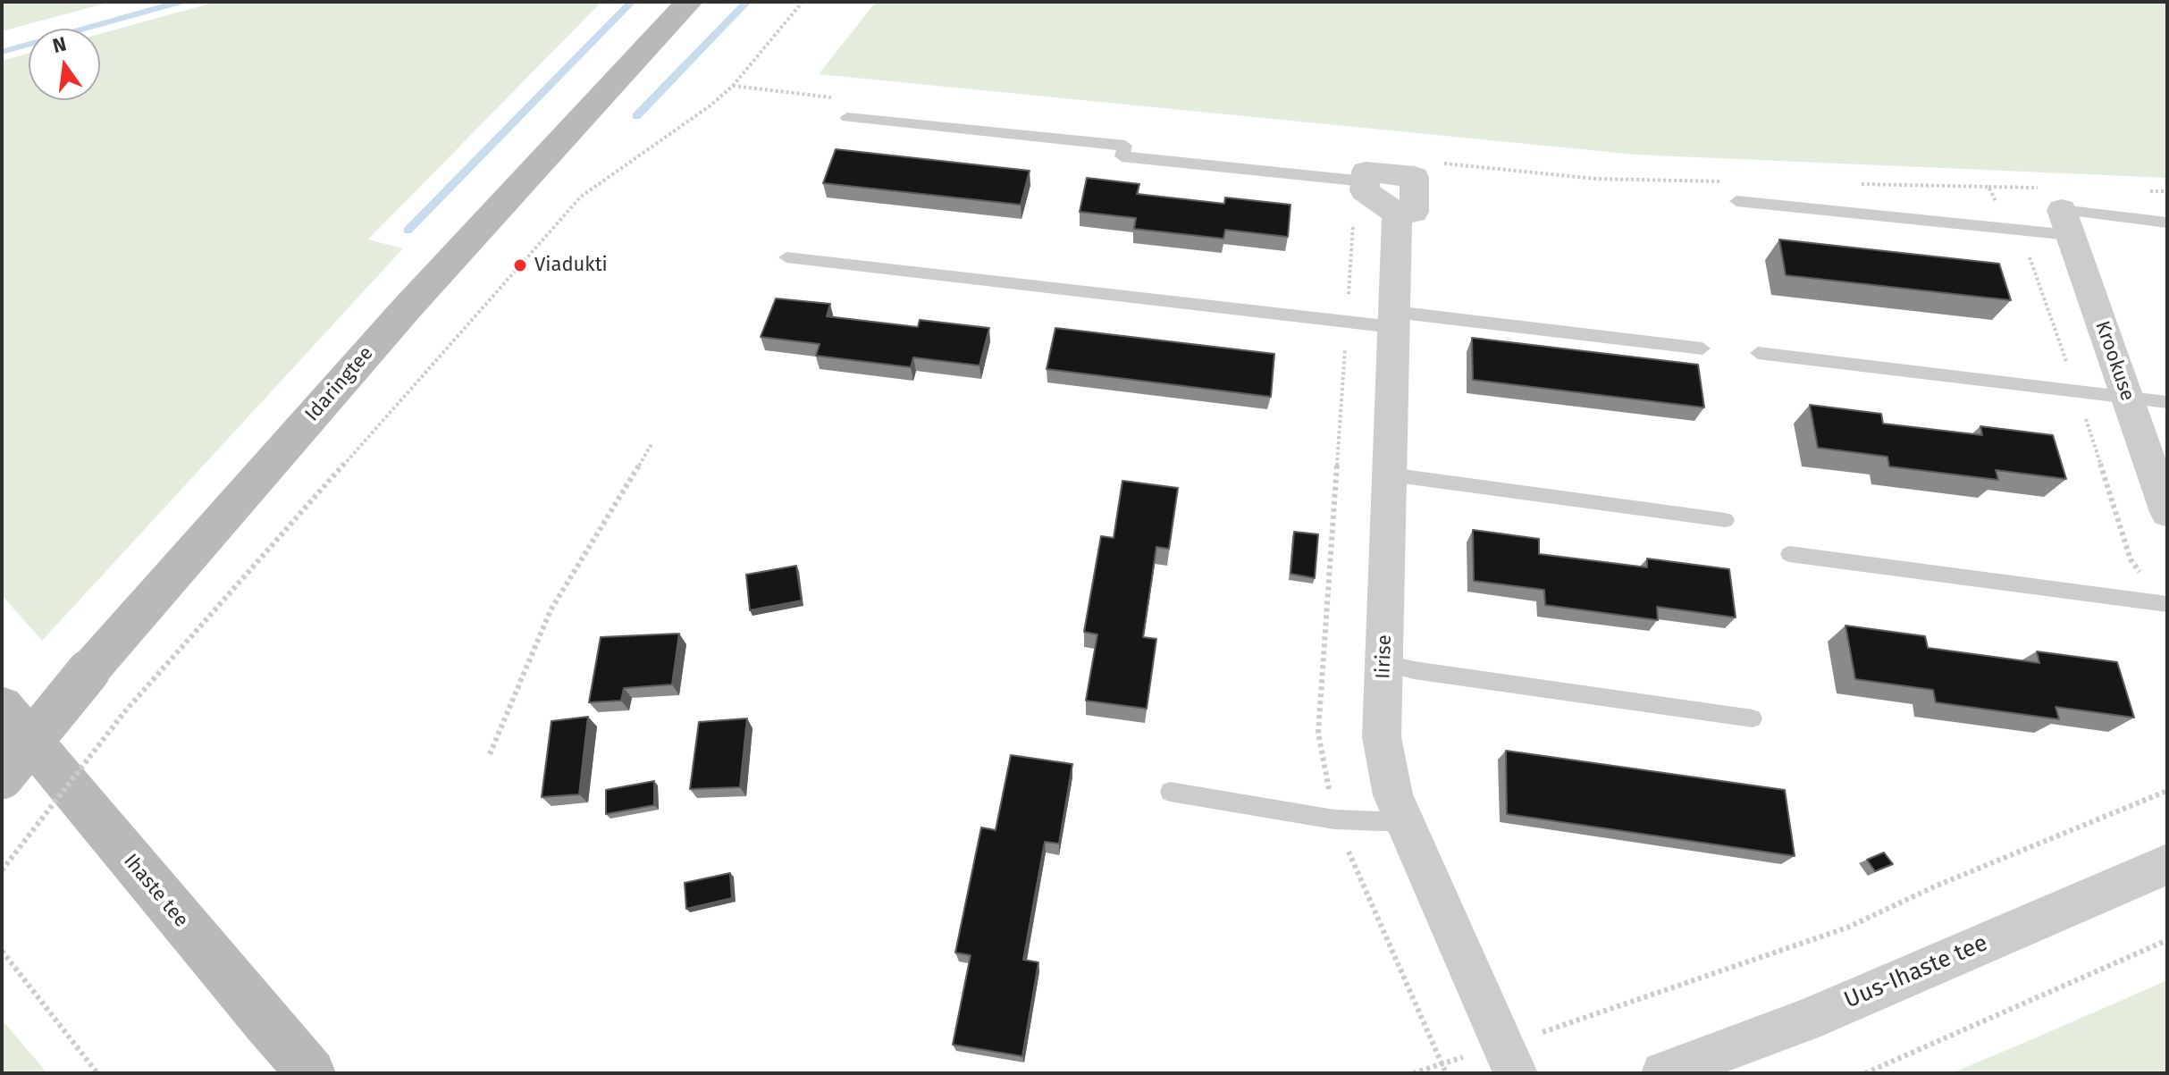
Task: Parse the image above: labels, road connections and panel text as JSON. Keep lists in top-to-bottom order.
{
  "streets": {
    "main road": ["Idaringtee", "Ihaste tee"],
    "street": ["Krookuse", "Iirise", "Uus-Ihaste tee"]
  },
  "places": ["Viadukti"],
  "north": "top"
}
